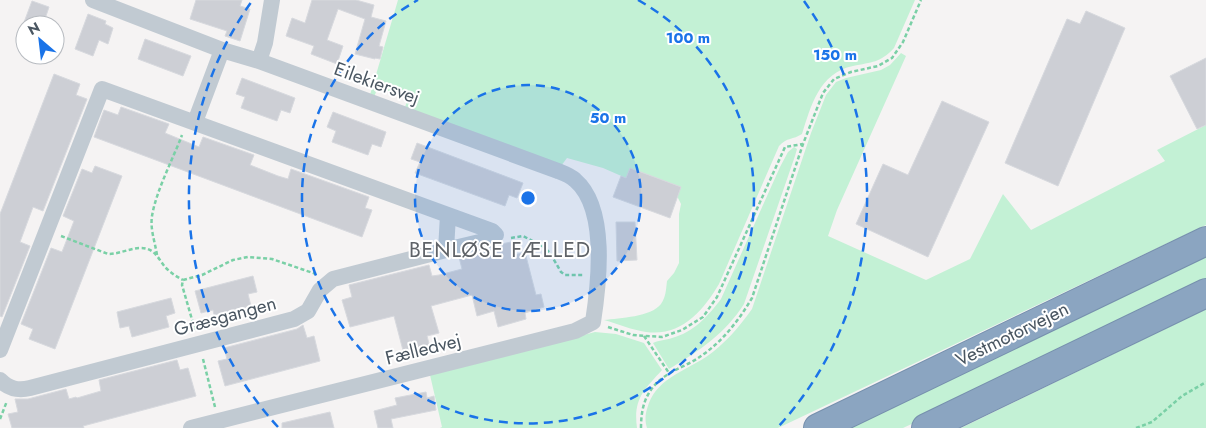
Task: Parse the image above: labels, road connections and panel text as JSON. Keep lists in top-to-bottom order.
{
  "streets": {
    "highway": ["Vestmotorvejen"],
    "street": ["Eilekiersvej", "Græsgangen", "Fælledvej"]
  },
  "districts": ["BENLØSE FÆLLED"],
  "north": "top left",
  "rings": ["100 m", "150 m", "50 m"]
}
